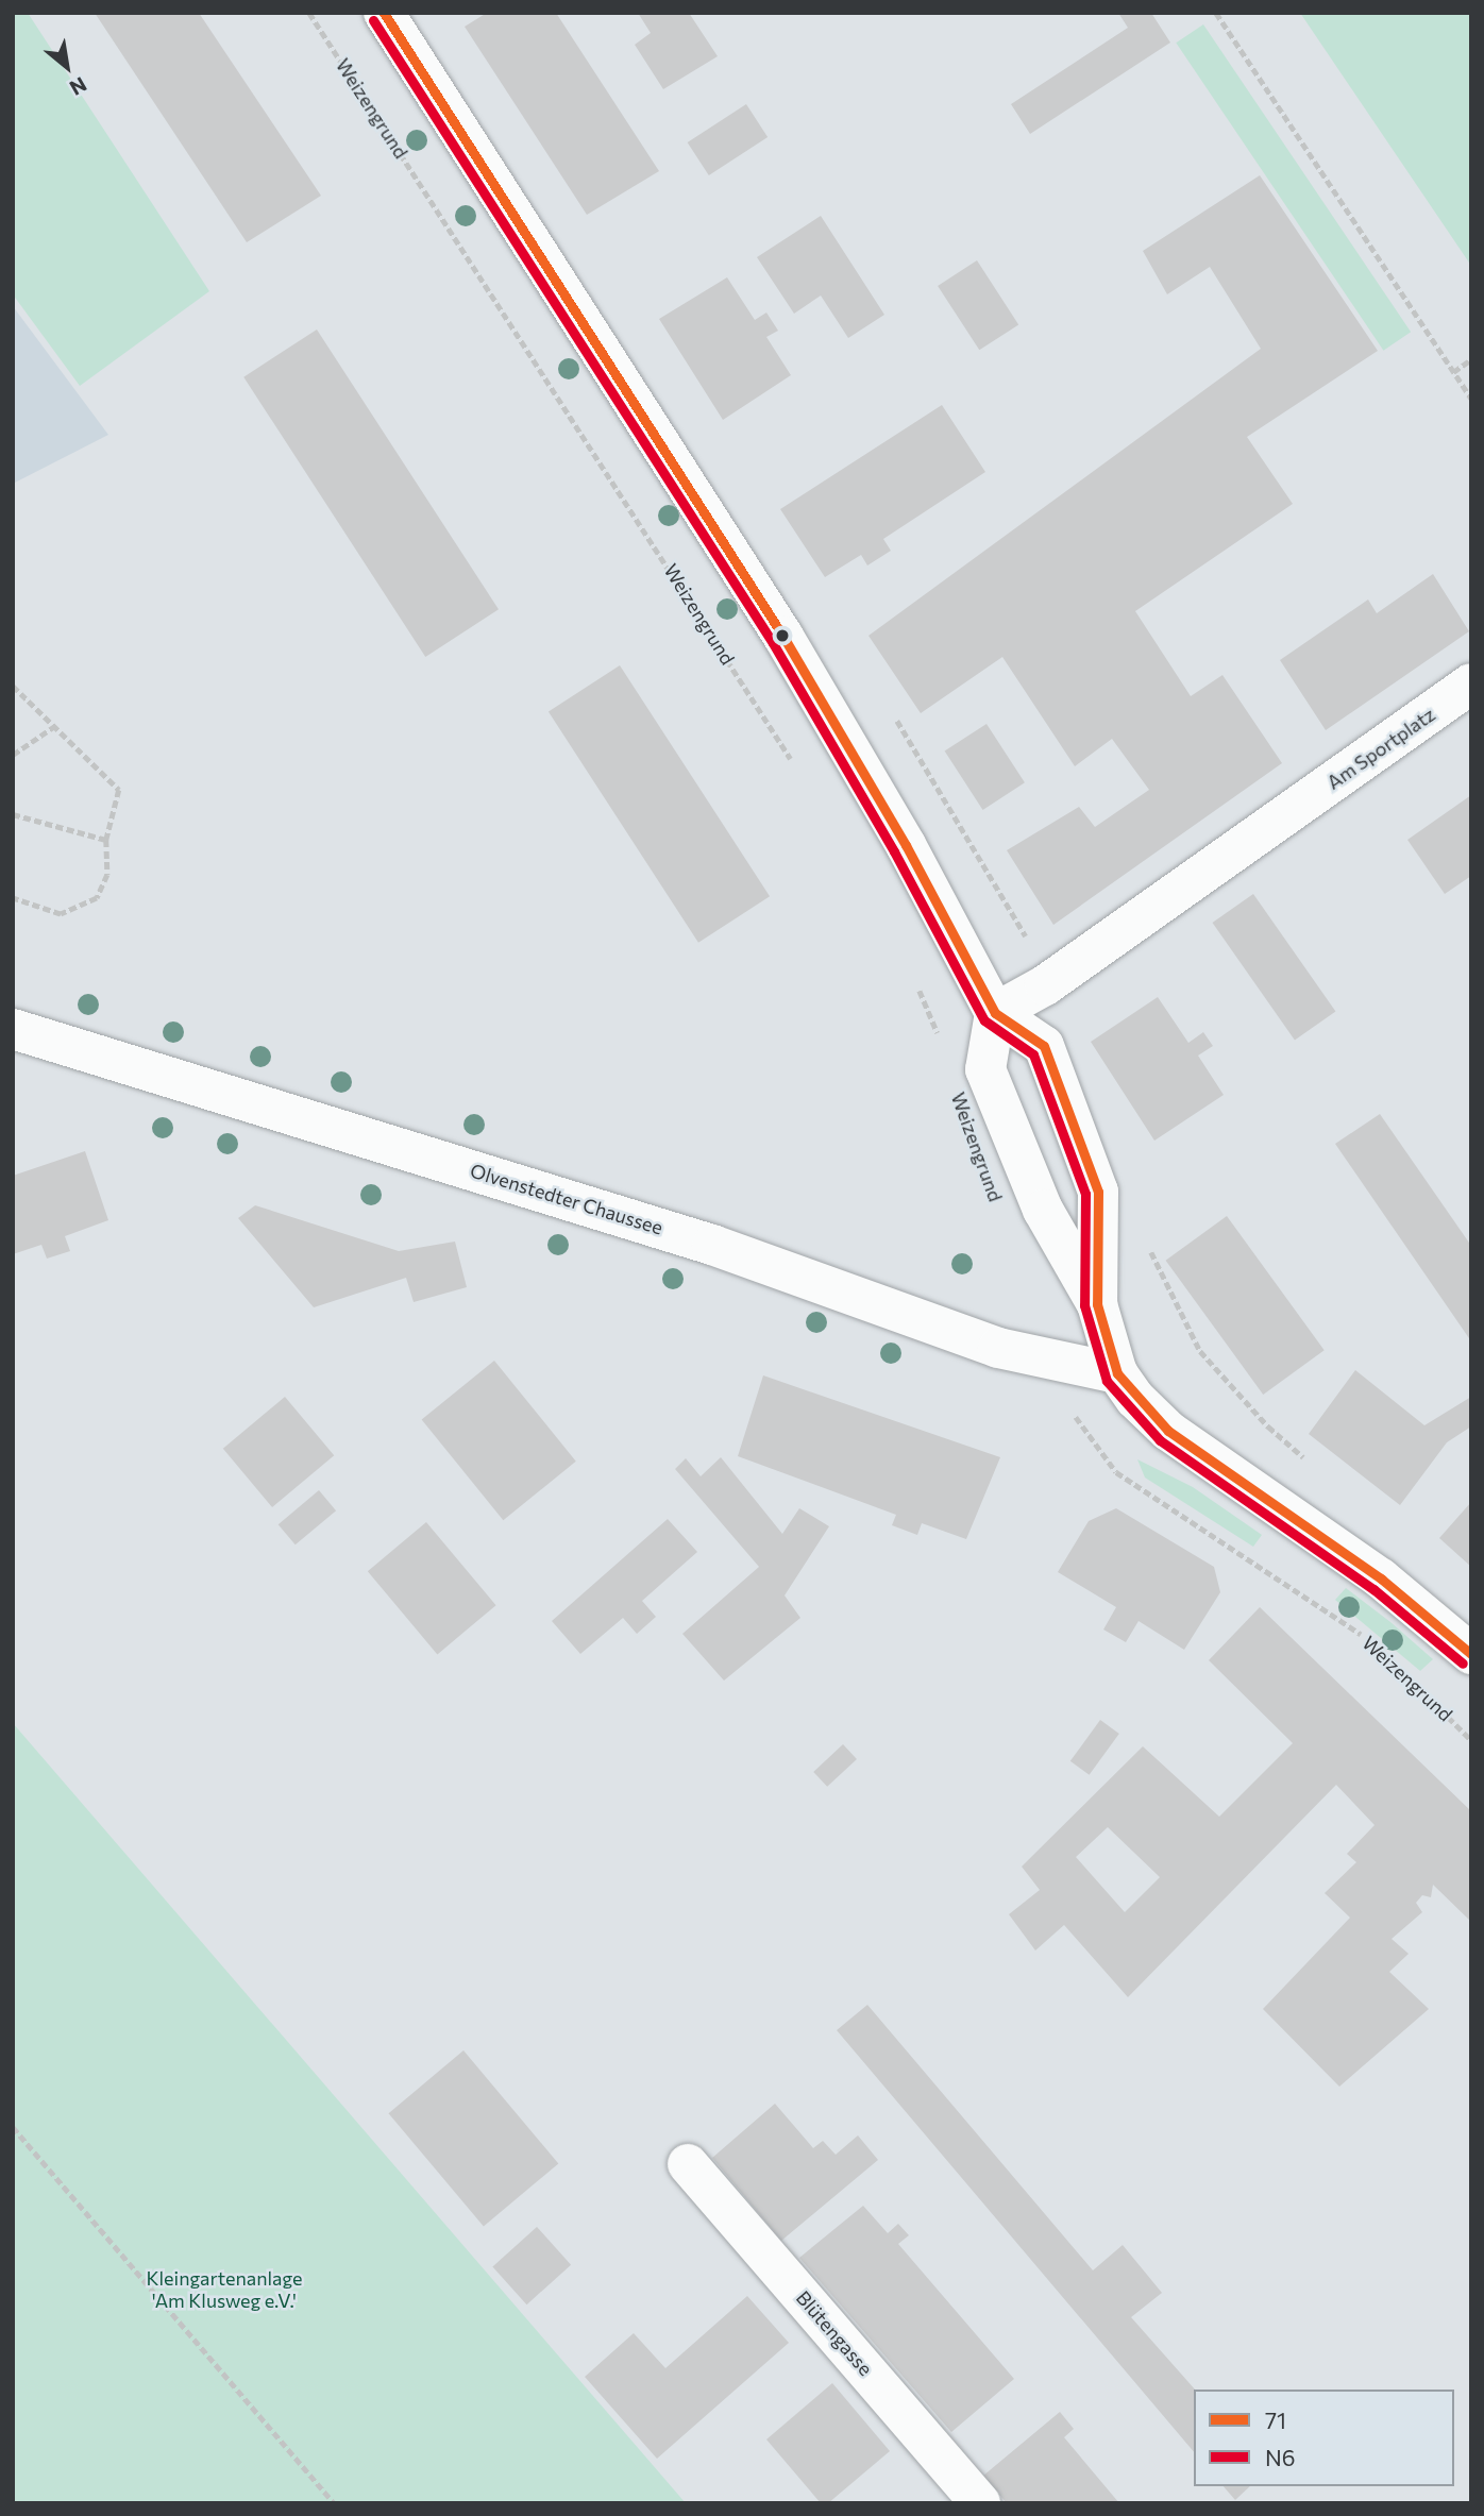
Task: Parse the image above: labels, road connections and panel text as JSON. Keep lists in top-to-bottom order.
{
  "streets": {
    "main road": [
      "Weizengrund",
      "Am Sportplatz",
      "Olvenstedter Chaussee",
      "Blütengasse"
    ]
  },
  "crossings": [
    ["Weizengrund", "Am Sportplatz"],
    ["Weizengrund", "Olvenstedter Chaussee"]
  ],
  "parks": ["Kleingartenanlage 'Am Klusweg e.V.'"],
  "lines": ["transit line 71", "transit line N6"],
  "legend": ["71", "N6"],
  "north": "bottom right"
}
